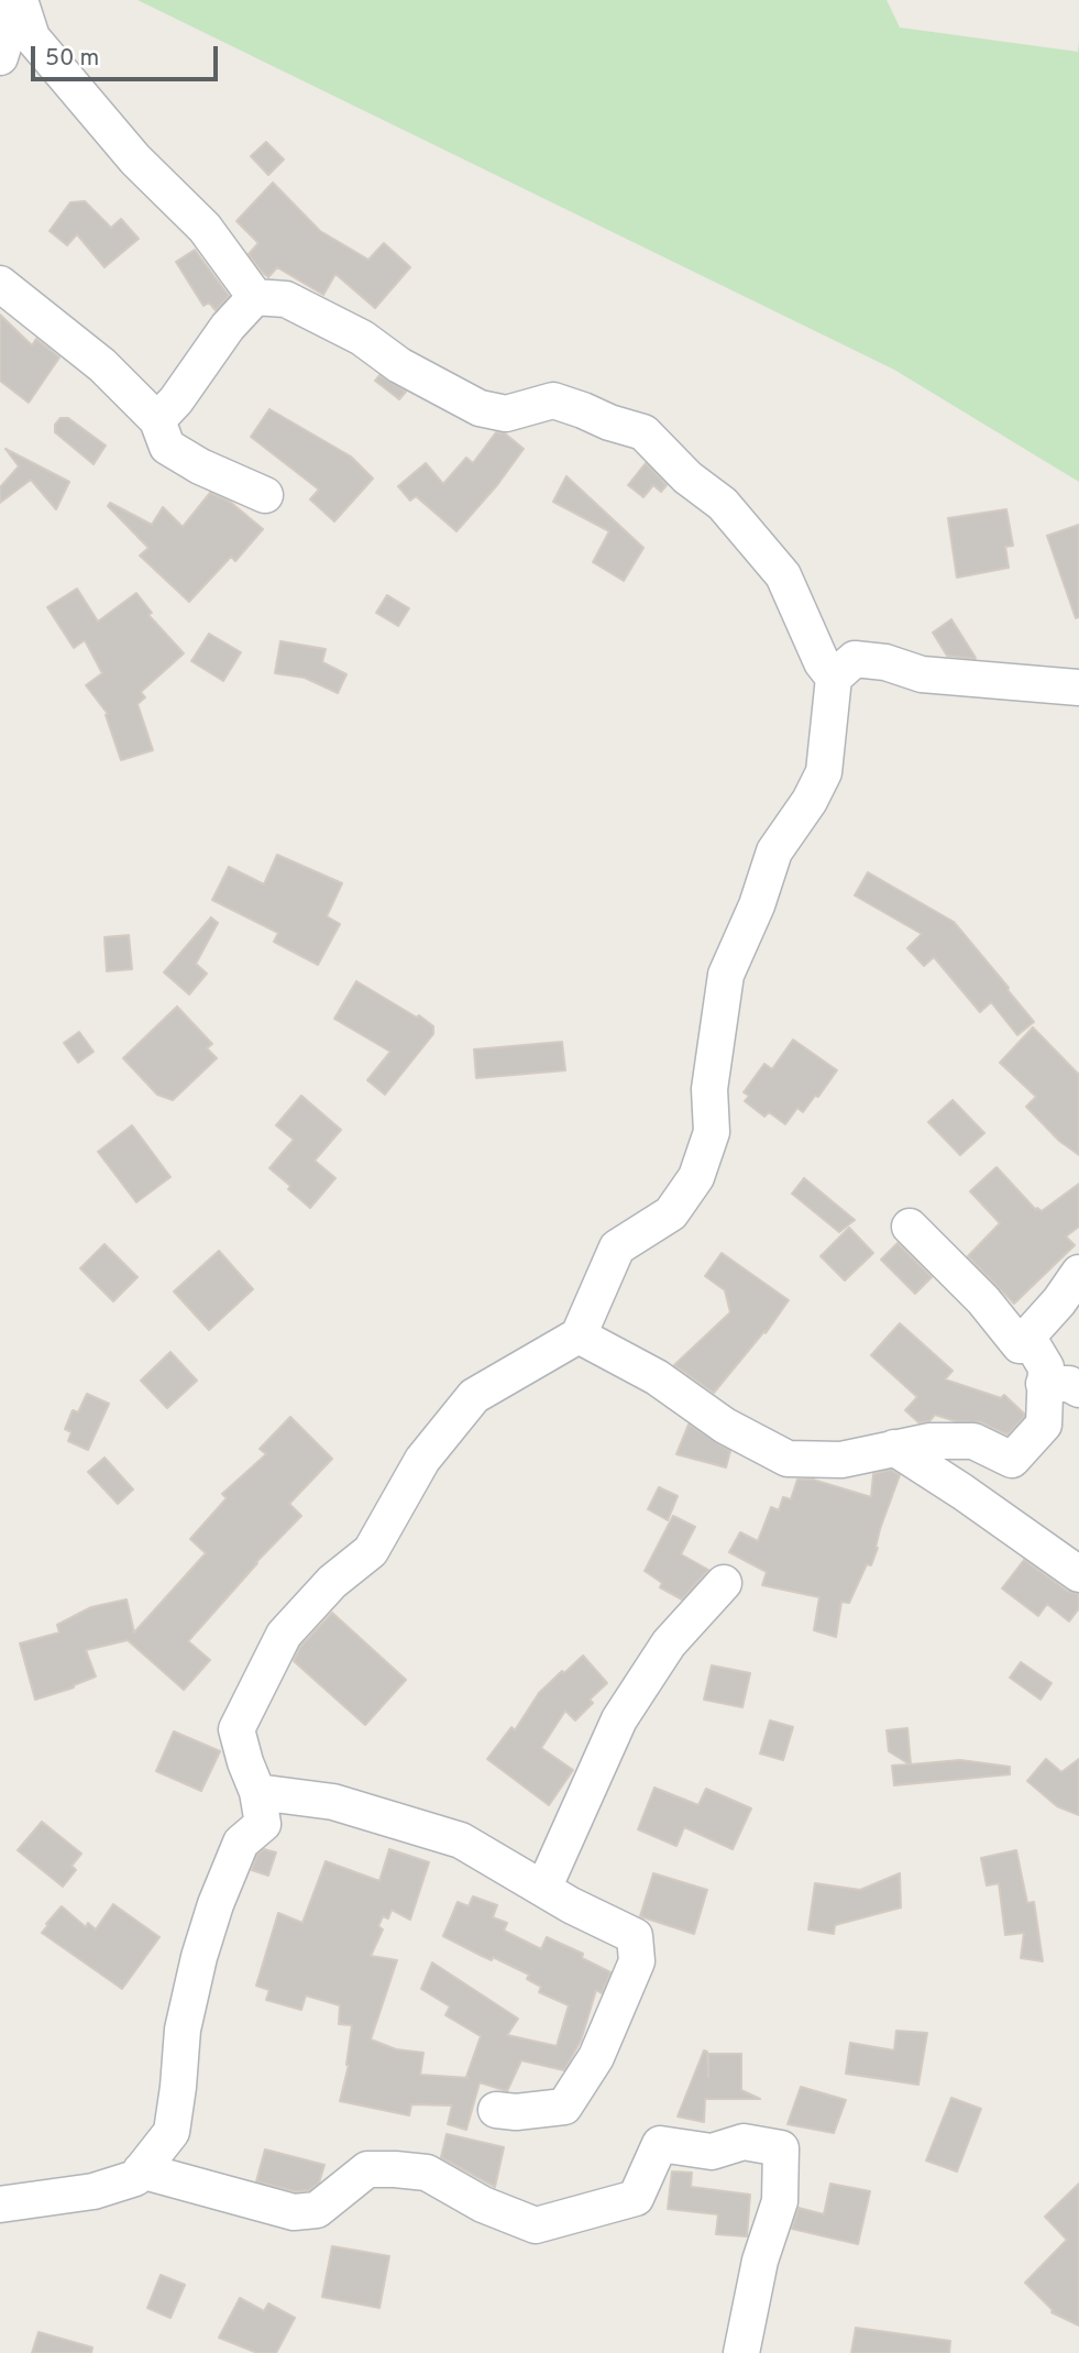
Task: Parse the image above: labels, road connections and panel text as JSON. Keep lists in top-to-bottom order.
{
  "scale_bar": "50 m"
}
